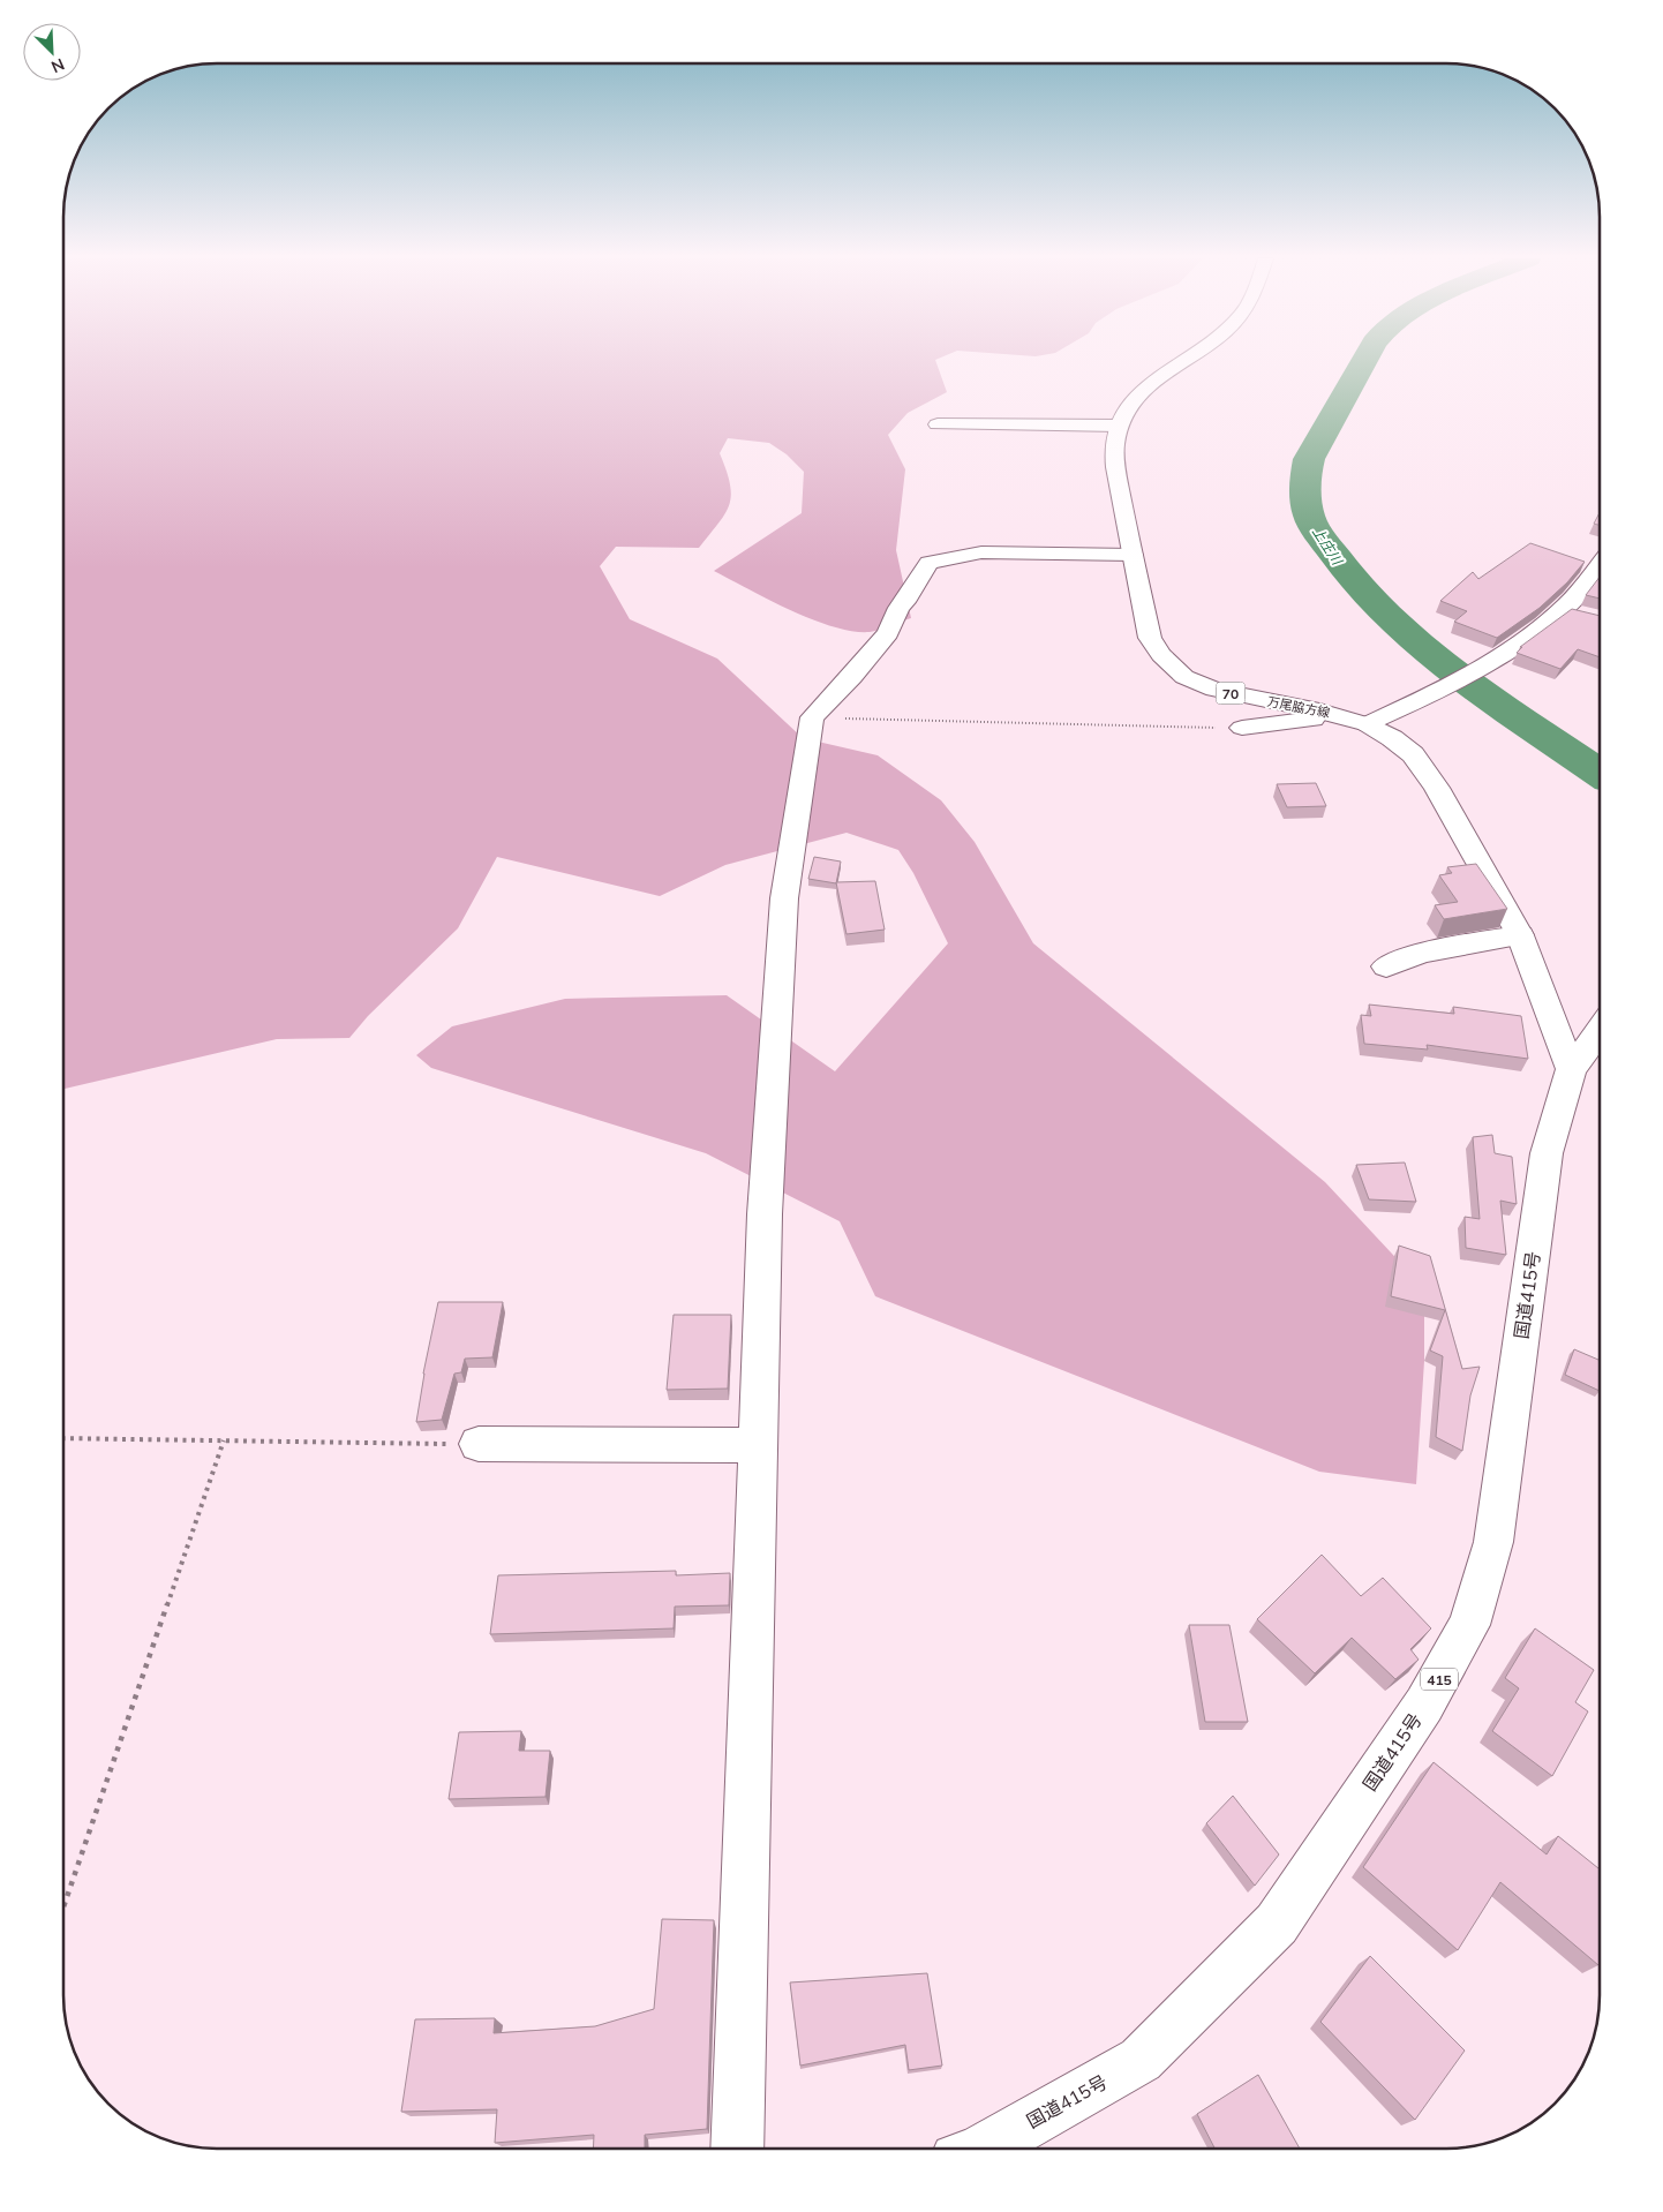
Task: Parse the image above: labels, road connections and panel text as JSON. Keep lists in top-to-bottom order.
{
  "streets": {
    "main road": [
      "70",
      "万尾脇方線",
      "国道415号",
      "415"
    ]
  },
  "crossings": [
    ["万尾脇方線", "国道415号"]
  ],
  "water": ["上庄川"],
  "north": "bottom right"
}
